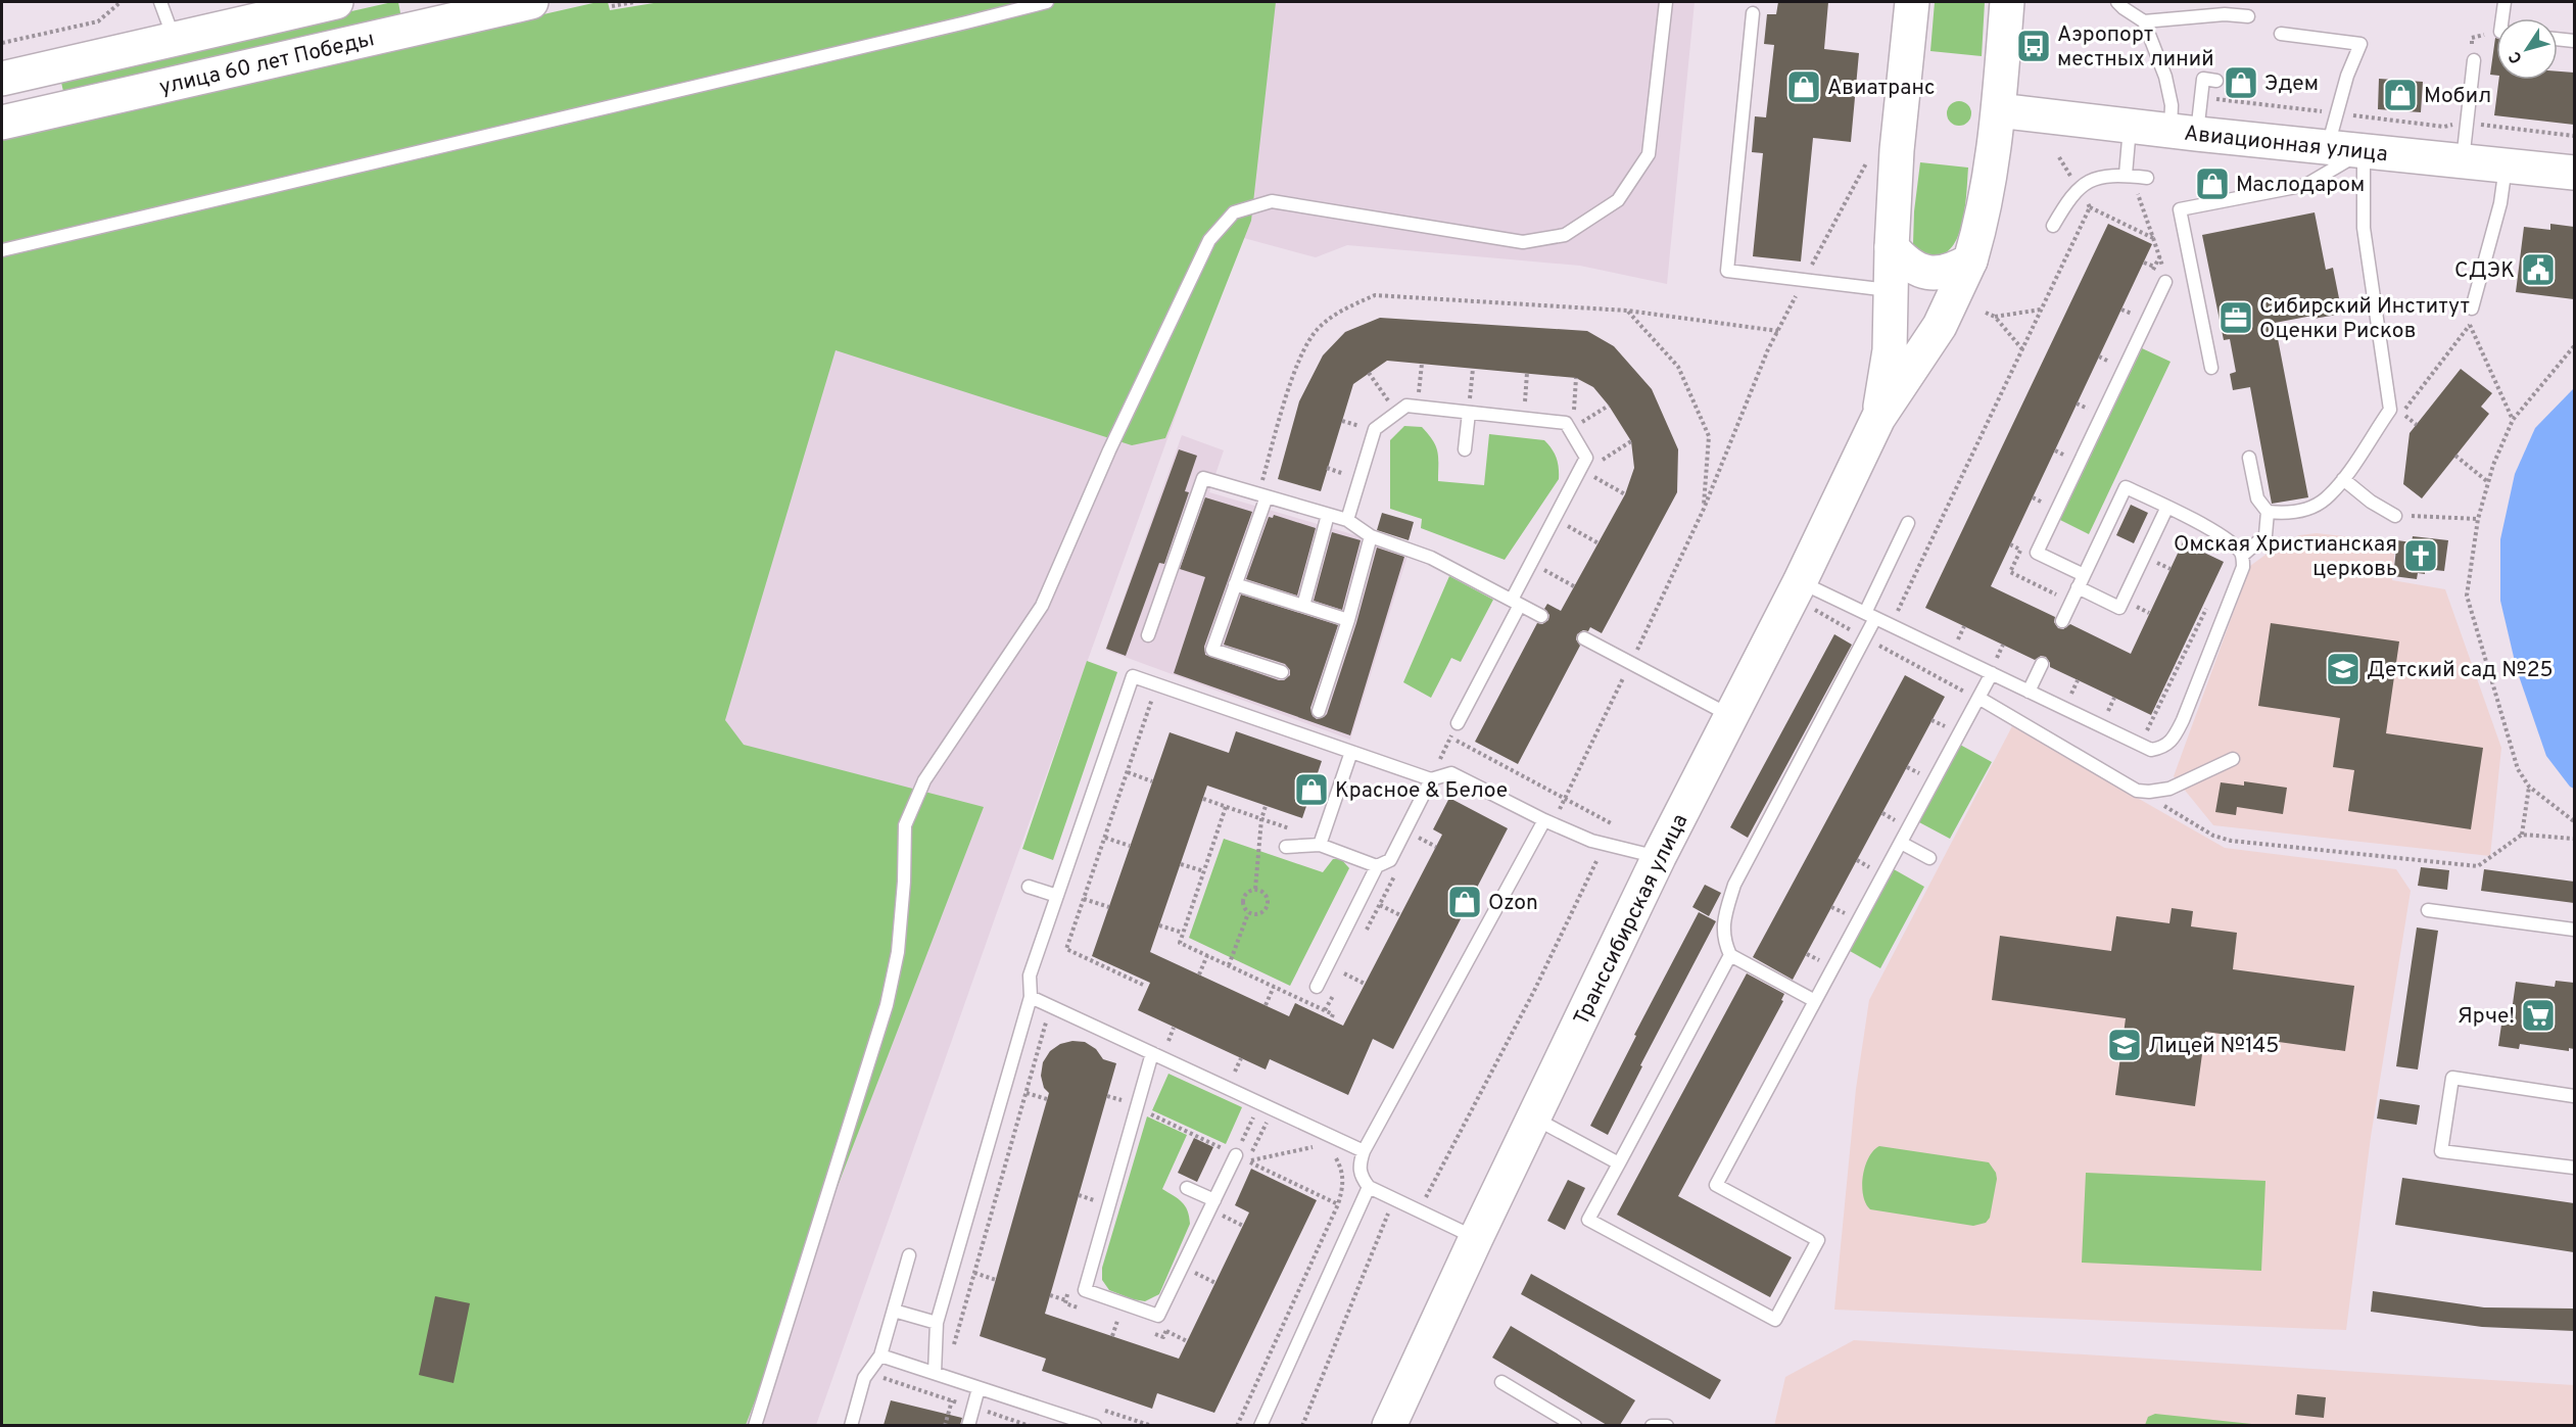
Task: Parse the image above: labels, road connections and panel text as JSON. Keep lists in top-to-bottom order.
{
  "streets": {
    "main road": ["улица 60 лет Победы", "Авиационная улица", "Транссибирская улица"]
  },
  "places": {
    "bus stop": ["Аэропорт местных линий"],
    "shop": [
      "Эдем",
      "Авиатранс",
      "Мобил",
      "Маслодаром",
      "Красное & Белое",
      "Ozon"
    ],
    "public building": ["СДЭК"],
    "office": ["Сибирский Институт Оценки Рисков"],
    "church": ["Омская Христианская церковь"],
    "school or university": ["Детский сад №25", "Лицей №145"],
    "supermarket": ["Ярче!"]
  },
  "north": "bottom left"
}
